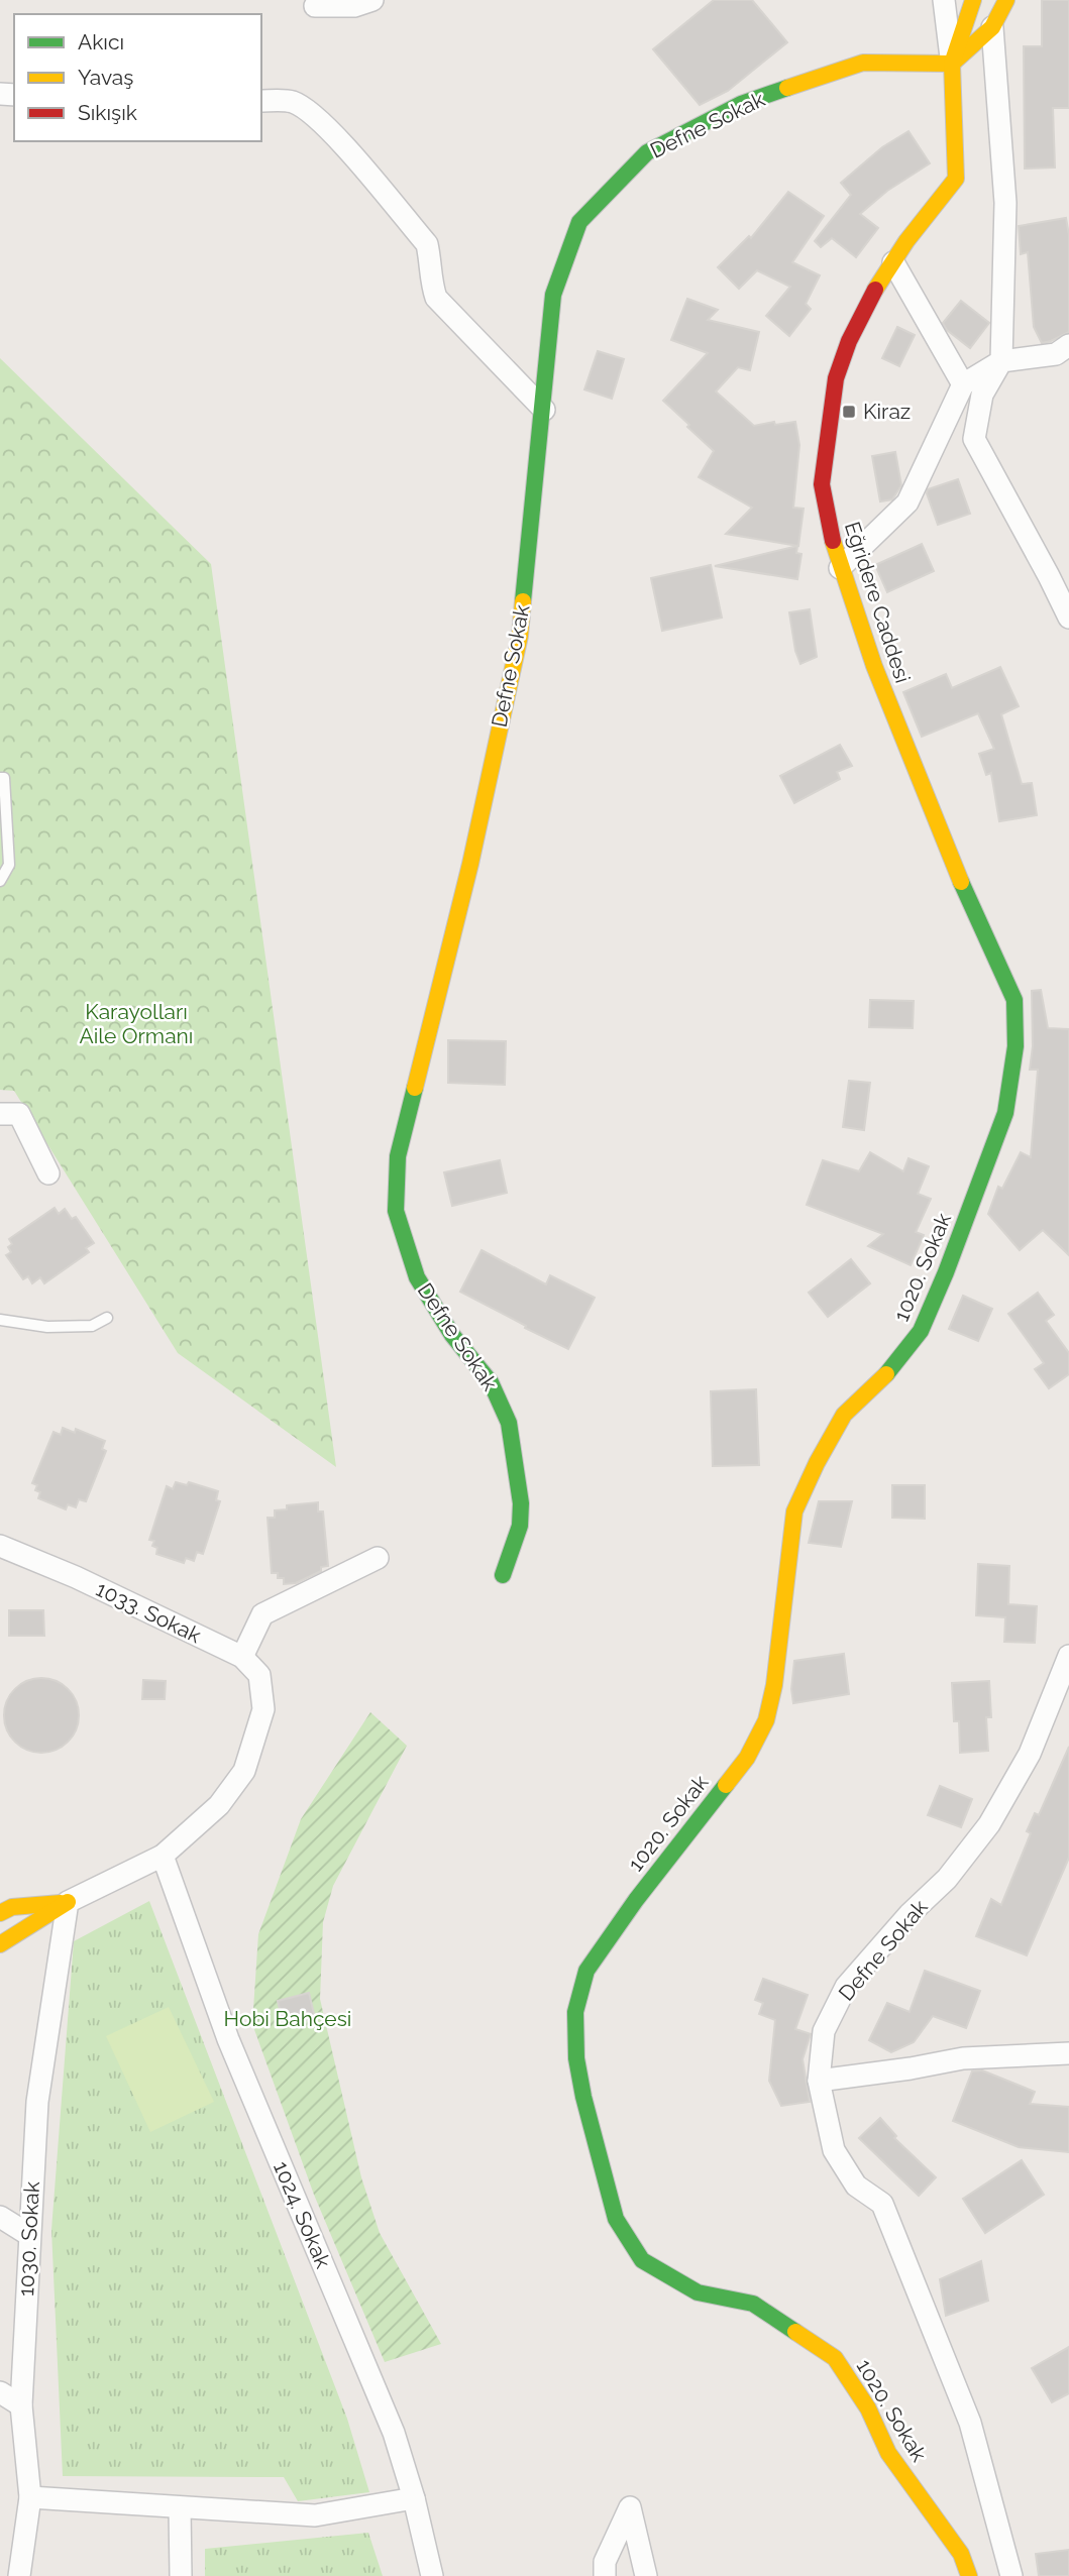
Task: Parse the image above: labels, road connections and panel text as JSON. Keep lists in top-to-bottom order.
{
  "streets": {
    "street": [
      "Defne Sokak",
      "Eğridere Caddesi",
      "1020. Sokak",
      "1033. Sokak",
      "1024. Sokak",
      "1030. Sokak"
    ]
  },
  "crossings": [
    ["Defne Sokak", "Eğridere Caddesi"],
    ["Eğridere Caddesi", "1020. Sokak"]
  ],
  "parks": ["Karayolları Aile Ormanı", "Hobi Bahçesi"],
  "places": {
    "transit": ["Kiraz"]
  },
  "legend": ["Akıcı", "Yavaş", "Sıkışık"]
}
